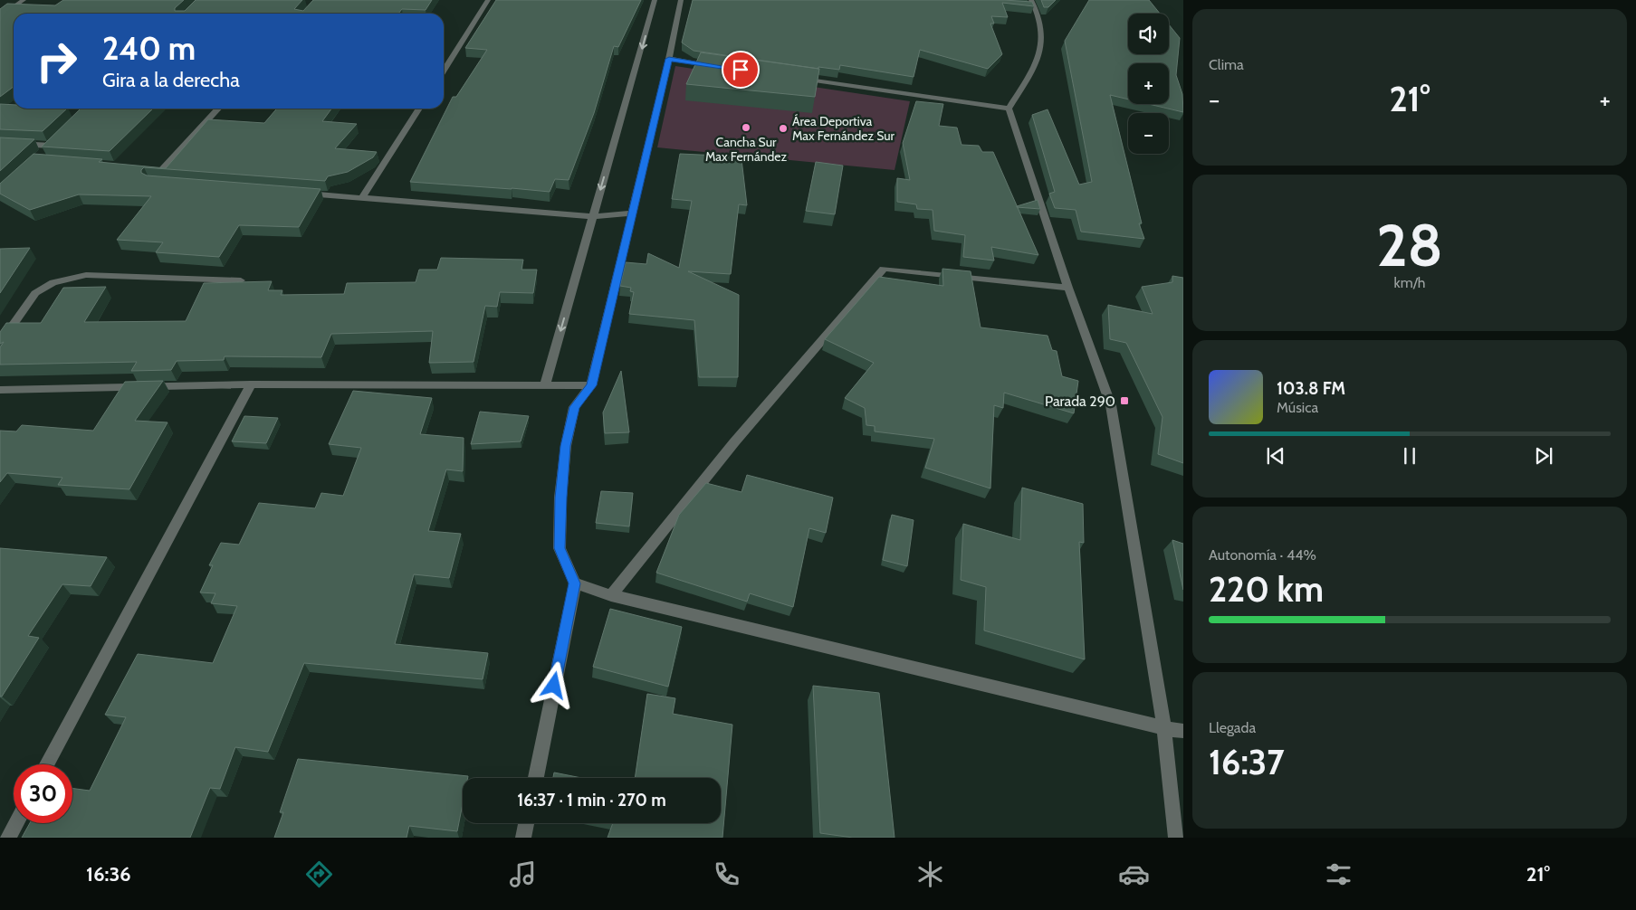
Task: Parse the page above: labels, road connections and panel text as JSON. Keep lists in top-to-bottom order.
{
  "places": {
    "other": ["Cancha Sur Max Fernández", "Área Deportiva Max Fernández Sur"],
    "transit": ["Parada 290"]
  },
  "page": {
    "tile": [
      "Clima",
      ["28", "km/h"],
      ["Autonomía · 44%", "220 km"],
      ["Llegada", "16:37"]
    ],
    "map_buttons": ["+", "−"],
    "turn": ["240 m", "Gira a la derecha"],
    "heat": ["−", "21°", "+"],
    "song": ["103.8 FM", "Música"],
    "limit": "30",
    "trip": "16:37 · 1 min · 270 m",
    "tabs": ["16:36", "21°"]
  }
}
